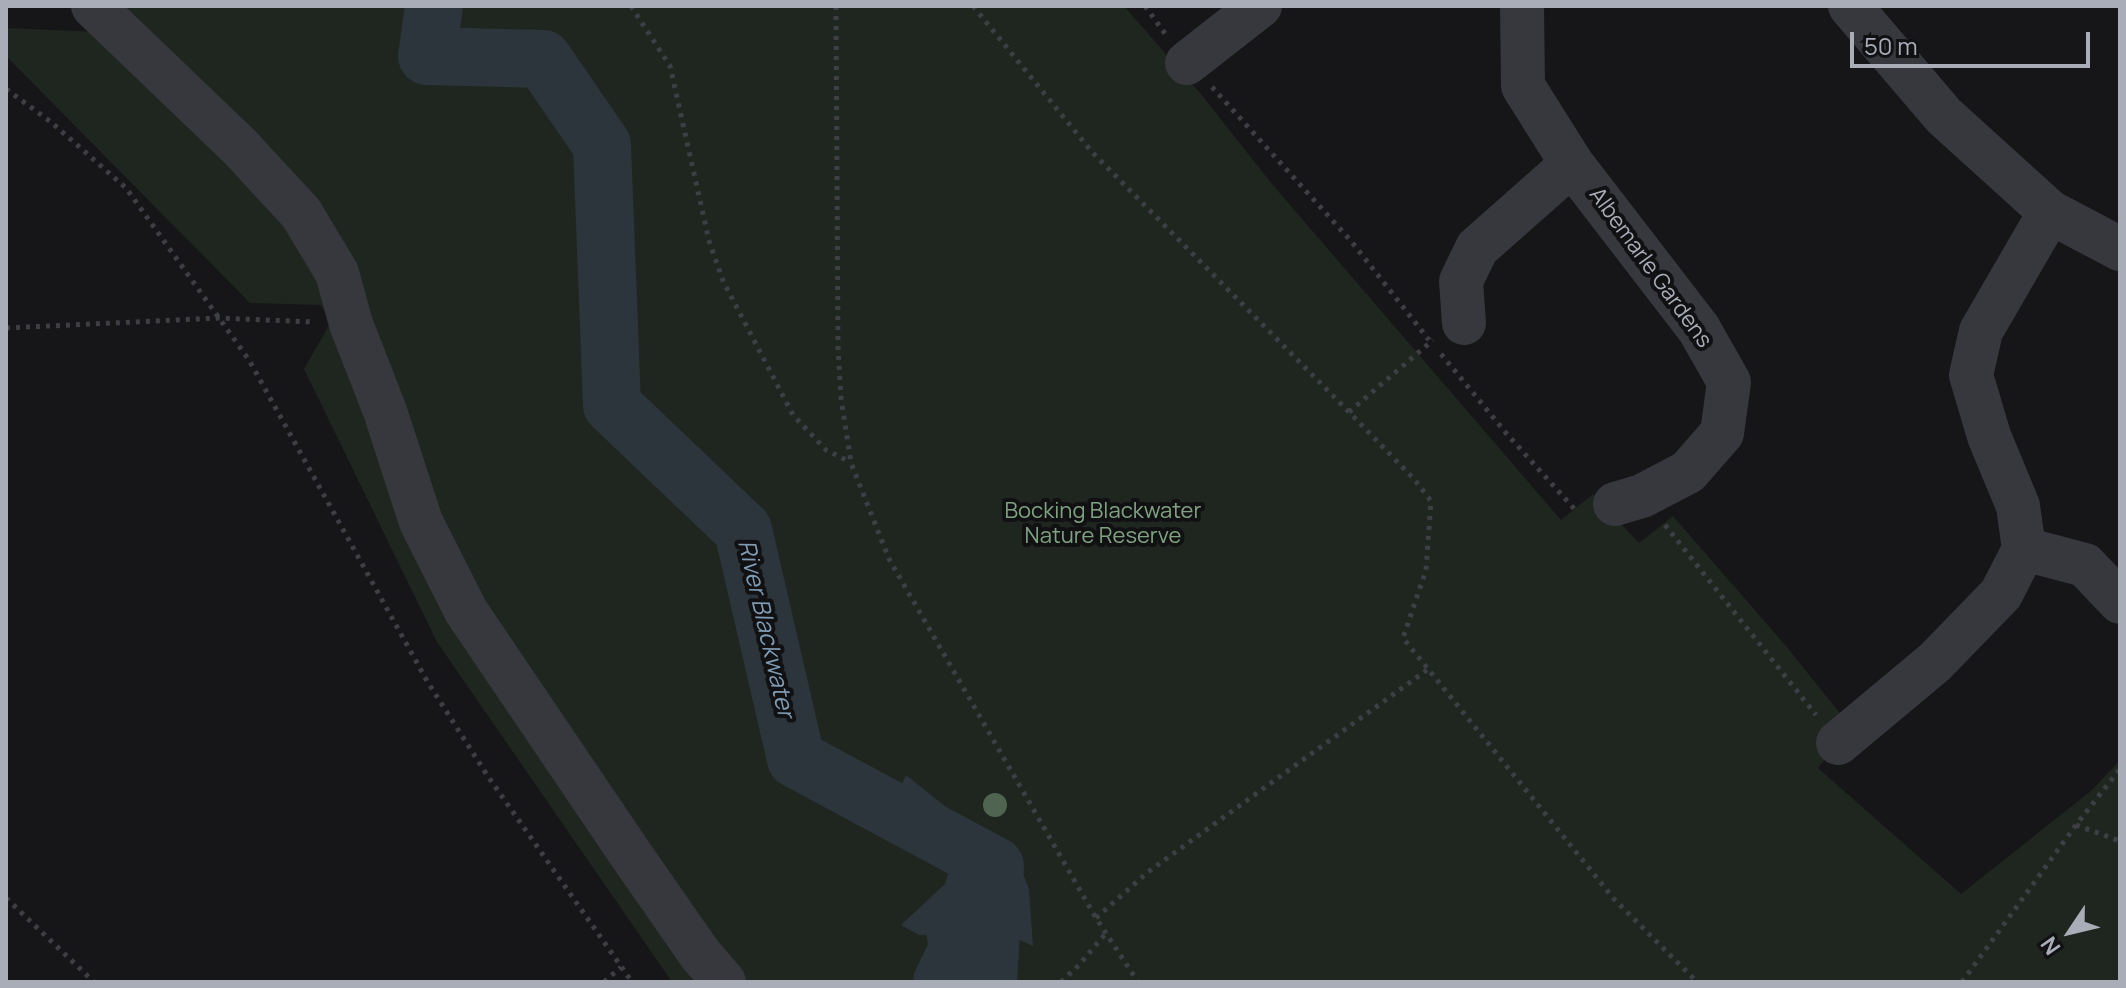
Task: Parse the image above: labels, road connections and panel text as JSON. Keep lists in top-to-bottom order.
{
  "streets": {
    "street": ["Albemarle Gardens"]
  },
  "water": ["River Blackwater"],
  "parks": ["Bocking Blackwater Nature Reserve"],
  "scale_bar": "50 m",
  "north": "bottom left"
}
